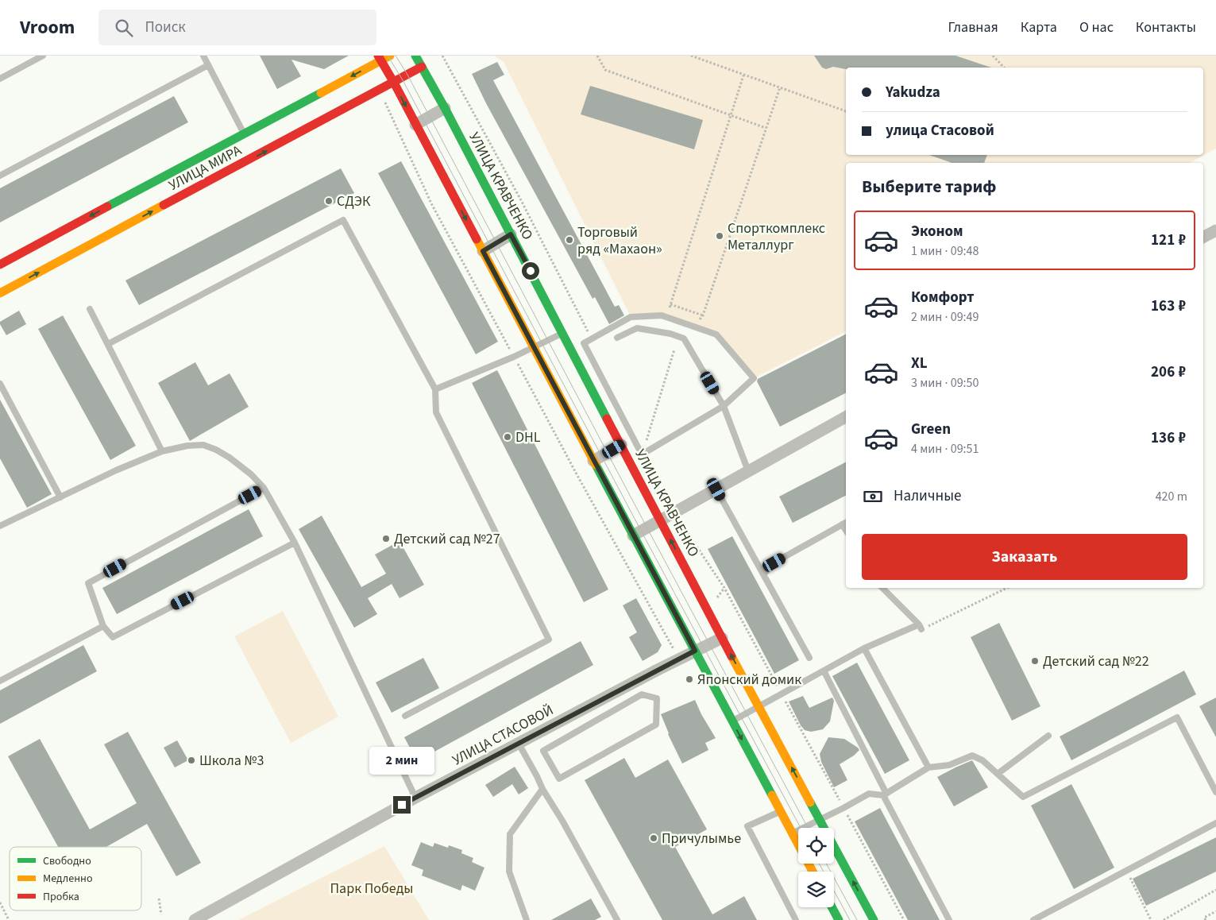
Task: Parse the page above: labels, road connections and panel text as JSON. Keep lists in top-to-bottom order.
{
  "streets": {
    "main road": ["УЛИЦА МИРА", "УЛИЦА КРАВЧЕНКО"],
    "street": ["УЛИЦА СТАСОВОЙ"]
  },
  "crossings": [
    ["УЛИЦА МИРА", "УЛИЦА КРАВЧЕНКО"],
    ["УЛИЦА КРАВЧЕНКО", "УЛИЦА СТАСОВОЙ"]
  ],
  "parks": ["Парк Победы"],
  "places": [
    "СДЭК",
    "Спорткомплекс Металлург",
    "Торговый ряд «Махаон»",
    "DHL",
    "Детский сад №27",
    "Детский сад №22",
    "Японский домик",
    "Школа №3",
    "Причулымье"
  ],
  "legend": ["Свободно", "Медленно", "Пробка"],
  "page": {
    "header": "Vroom",
    "search": "Поиск",
    "nav": [
      "Главная",
      "Карта",
      "О нас",
      "Контакты"
    ],
    "banner": ["Yakudza", "улица Стасовой"],
    "heading": "Выберите тариф",
    "list": [
      {
        "name": "Эконом",
        "note": "1 мин · 09:48",
        "value": "121 ₽"
      },
      {
        "name": "Комфорт",
        "note": "2 мин · 09:49",
        "value": "163 ₽"
      },
      {
        "name": "XL",
        "note": "3 мин · 09:50",
        "value": "206 ₽"
      },
      {
        "name": "Green",
        "note": "4 мин · 09:51",
        "value": "136 ₽"
      }
    ],
    "pay": ["Наличные", "420 m"],
    "buttons": "Заказать",
    "bubble": "2 мин"
  }
}
